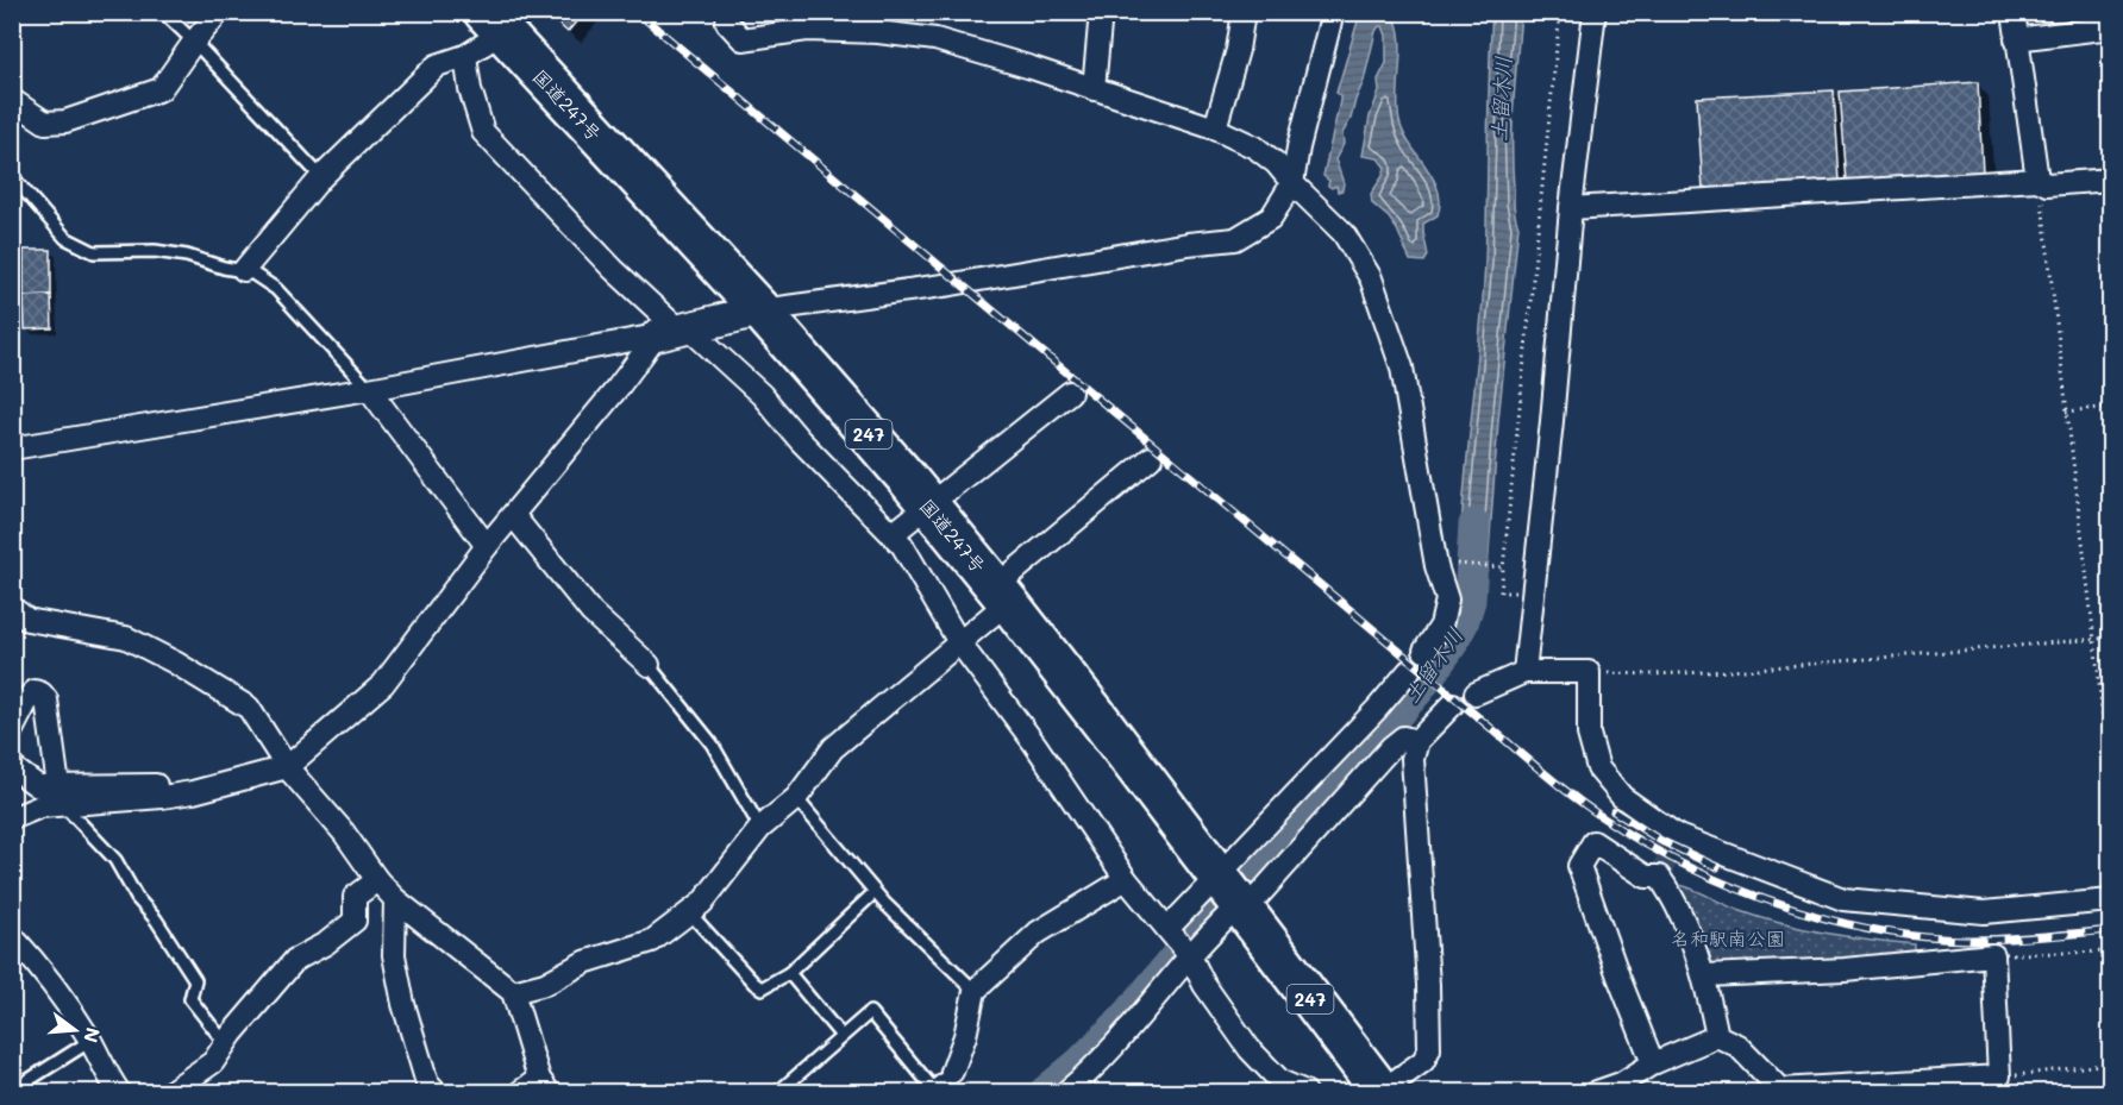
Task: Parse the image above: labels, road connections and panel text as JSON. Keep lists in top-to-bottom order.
{
  "streets": {
    "highway": ["国道247号", "247"]
  },
  "water": ["土留木川"],
  "parks": ["名和駅南公園"],
  "north": "right"
}
